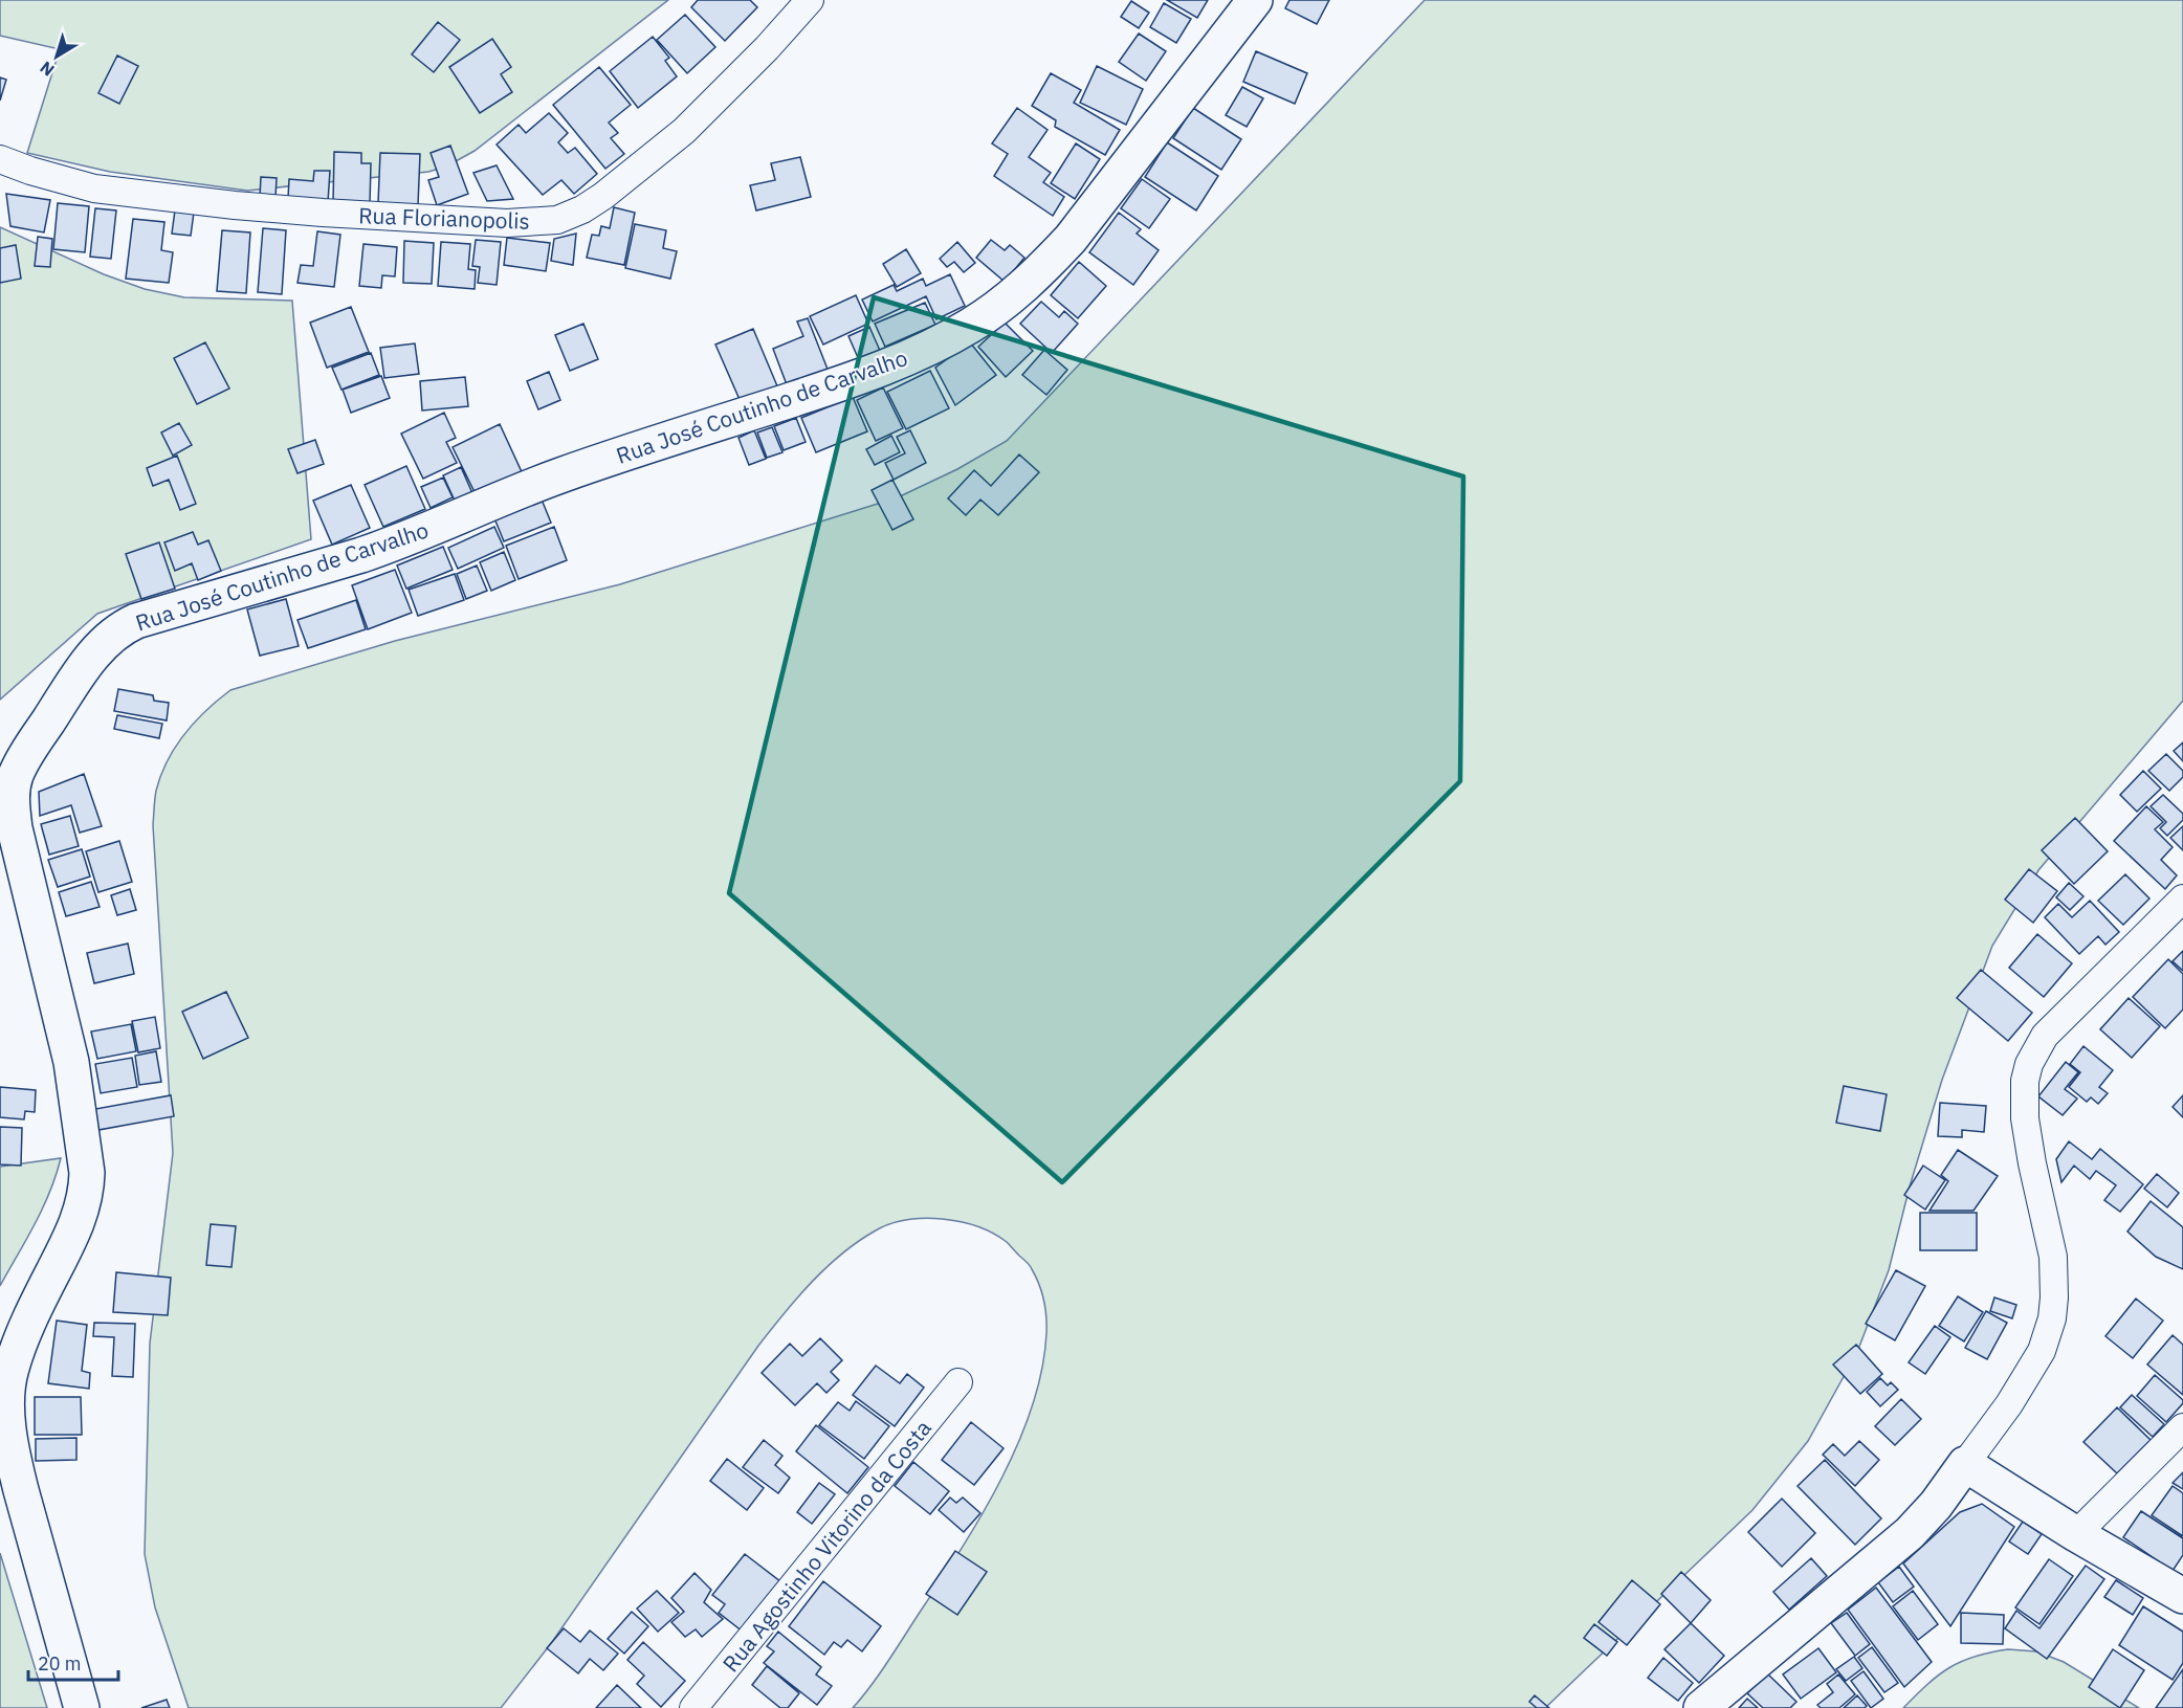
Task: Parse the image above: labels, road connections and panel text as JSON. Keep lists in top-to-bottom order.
{
  "streets": {
    "street": ["Rua Florianopolis", "Rua José Coutinho de Carvalho", "Rua Agostinho Vitorino da Costa"]
  },
  "scale_bar": "20 m",
  "north": "bottom left"
}
